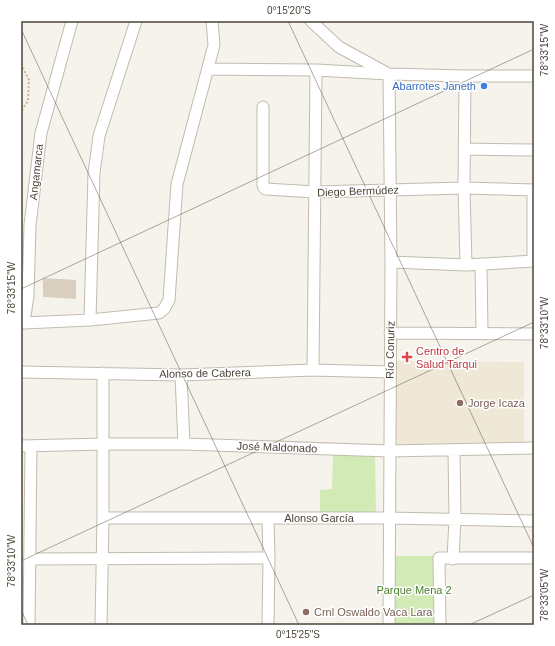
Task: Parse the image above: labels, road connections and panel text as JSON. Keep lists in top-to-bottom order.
{
  "streets": {
    "street": [
      "Angamarca",
      "Diego Bermúdez",
      "Río Conuriz",
      "Alonso de Cabrera",
      "José Maldonado",
      "Alonso García"
    ]
  },
  "crossings": [
    ["Diego Bermúdez", "Río Conuriz"],
    ["Río Conuriz", "Alonso de Cabrera"],
    ["Río Conuriz", "José Maldonado"],
    ["Río Conuriz", "Alonso García"]
  ],
  "parks": ["Parque Mena 2"],
  "places": {
    "other": ["Abarrotes Janeth", "Jorge Icaza", "Crnl Oswaldo Vaca Lara"],
    "health": ["Centro de Salud Tarqui"]
  },
  "coordinates": [
    "0°15'20\"S",
    "78°33'15\"W",
    "78°33'10\"W",
    "78°33'05\"W",
    "0°15'25\"S"
  ]
}
